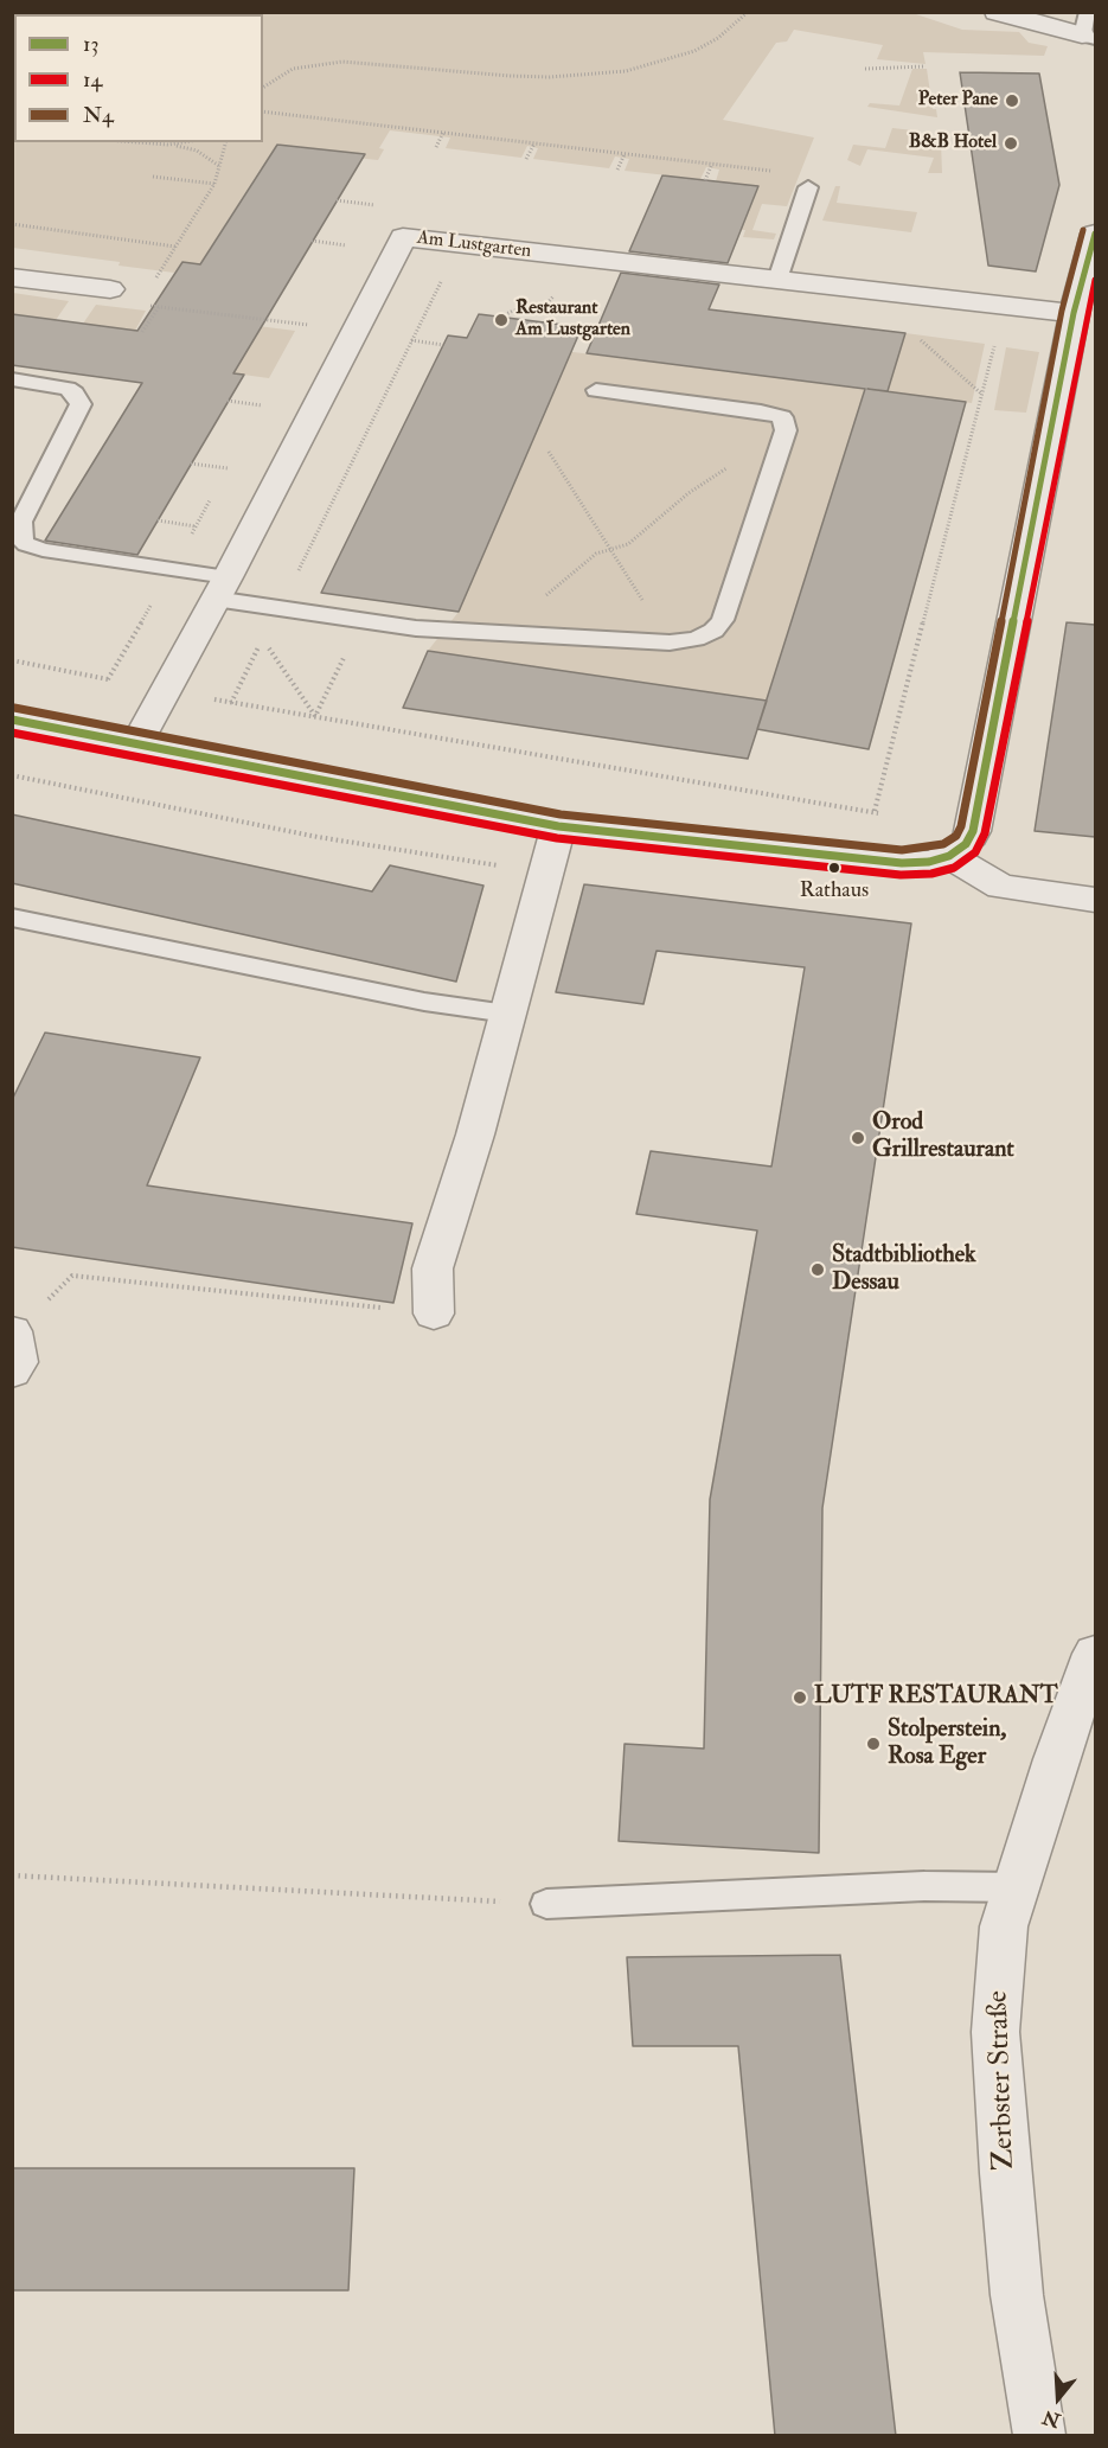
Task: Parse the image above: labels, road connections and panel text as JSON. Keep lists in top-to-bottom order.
{
  "streets": {
    "street": ["Am Lustgarten", "Zerbster Straße"]
  },
  "places": [
    "Peter Pane",
    "B&B Hotel",
    "Restaurant Am Lustgarten",
    "Rathaus",
    "Orod Grillrestaurant",
    "Stadtbibliothek Dessau",
    "LUTF RESTAURANT",
    "Stolperstein, Rosa Eger"
  ],
  "lines": ["transit line N4", "transit line 13", "transit line 14"],
  "legend": ["13", "14", "N4"],
  "north": "bottom"
}
